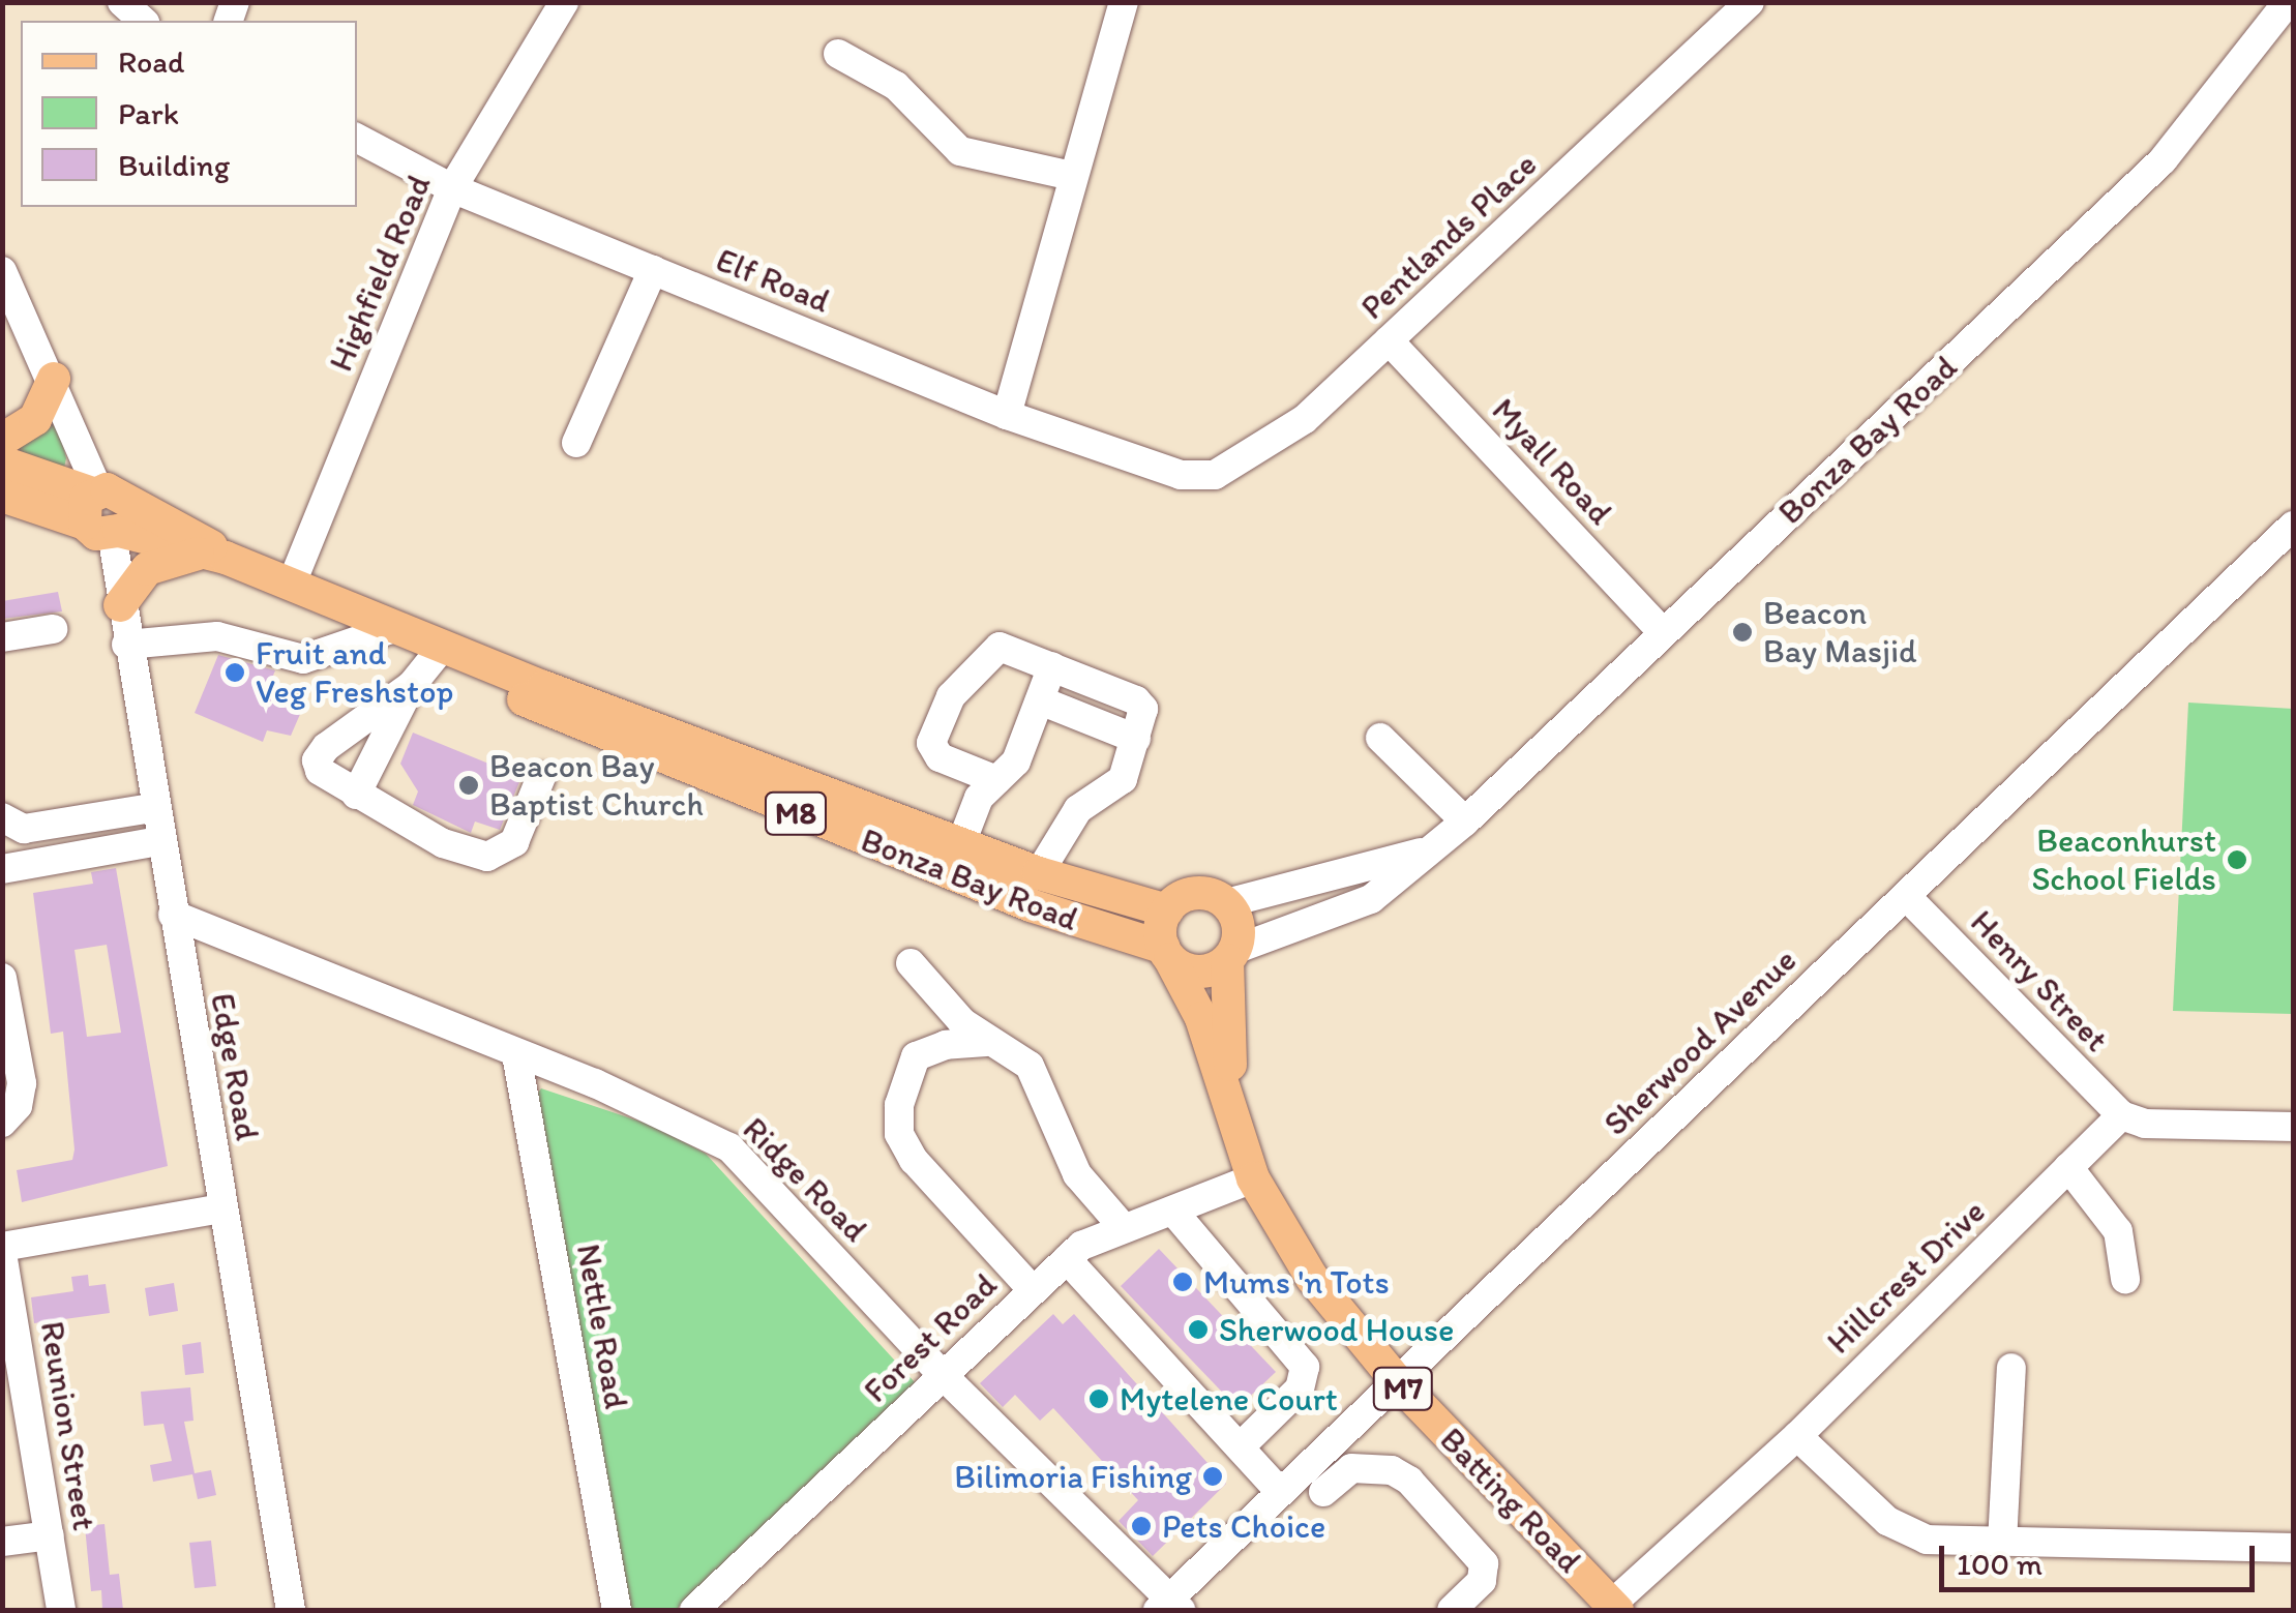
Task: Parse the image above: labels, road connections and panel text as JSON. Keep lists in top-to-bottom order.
{
  "streets": {
    "main road": [
      "Bonza Bay Road",
      "M8",
      "M7",
      "Batting Road"
    ],
    "street": [
      "Pentlands Place",
      "Highfield Road",
      "Elf Road",
      "Myall Road",
      "Henry Street",
      "Sherwood Avenue",
      "Edge Road",
      "Ridge Road",
      "Hillcrest Drive",
      "Nettle Road",
      "Forest Road",
      "Reunion Street"
    ]
  },
  "crossings": [
    ["Pentlands Place", "Elf Road"],
    ["Pentlands Place", "Myall Road"],
    ["Highfield Road", "Elf Road"],
    ["Highfield Road", "Bonza Bay Road"],
    ["Bonza Bay Road", "Myall Road"],
    ["Bonza Bay Road", "Edge Road"],
    ["Bonza Bay Road", "Batting Road"],
    ["Henry Street", "Sherwood Avenue"],
    ["Henry Street", "Hillcrest Drive"],
    ["Sherwood Avenue", "Ridge Road"],
    ["Sherwood Avenue", "Batting Road"],
    ["Edge Road", "Ridge Road"],
    ["Ridge Road", "Nettle Road"],
    ["Ridge Road", "Forest Road"],
    ["Hillcrest Drive", "Batting Road"],
    ["Forest Road", "Batting Road"]
  ],
  "places": [
    "Beacon Bay Masjid",
    "Fruit and Veg Freshstop",
    "Beacon Bay Baptist Church",
    "Beaconhurst School Fields",
    "Mums 'n Tots",
    "Sherwood House",
    "Mytelene Court",
    "Bilimoria Fishing",
    "Pets Choice"
  ],
  "legend": ["Road", "Park", "Building"],
  "scale_bar": "100 m"
}
